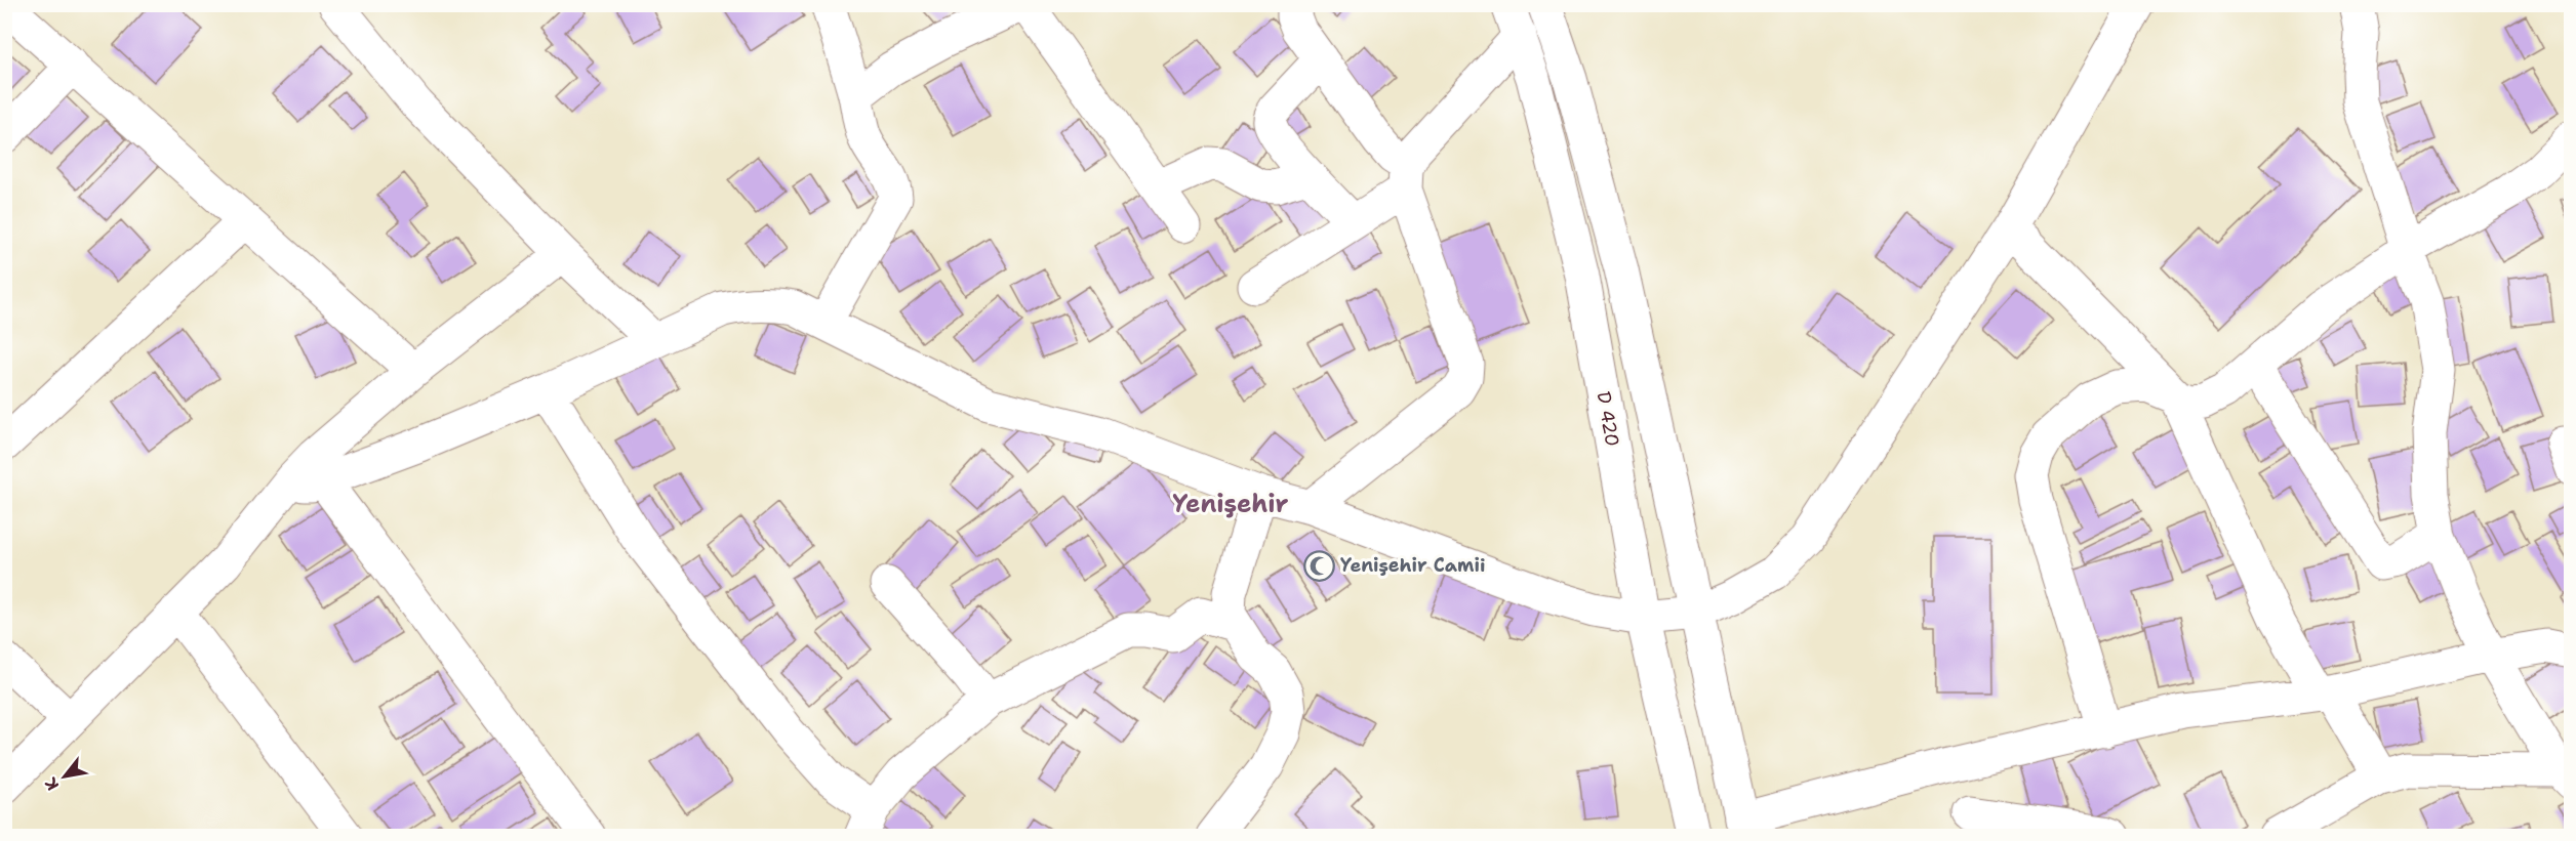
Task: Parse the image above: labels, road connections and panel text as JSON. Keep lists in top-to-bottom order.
{
  "streets": {
    "main road": ["D 420"]
  },
  "districts": ["Yenişehir"],
  "places": {
    "mosque": ["Yenişehir Camii"]
  },
  "north": "bottom left"
}
